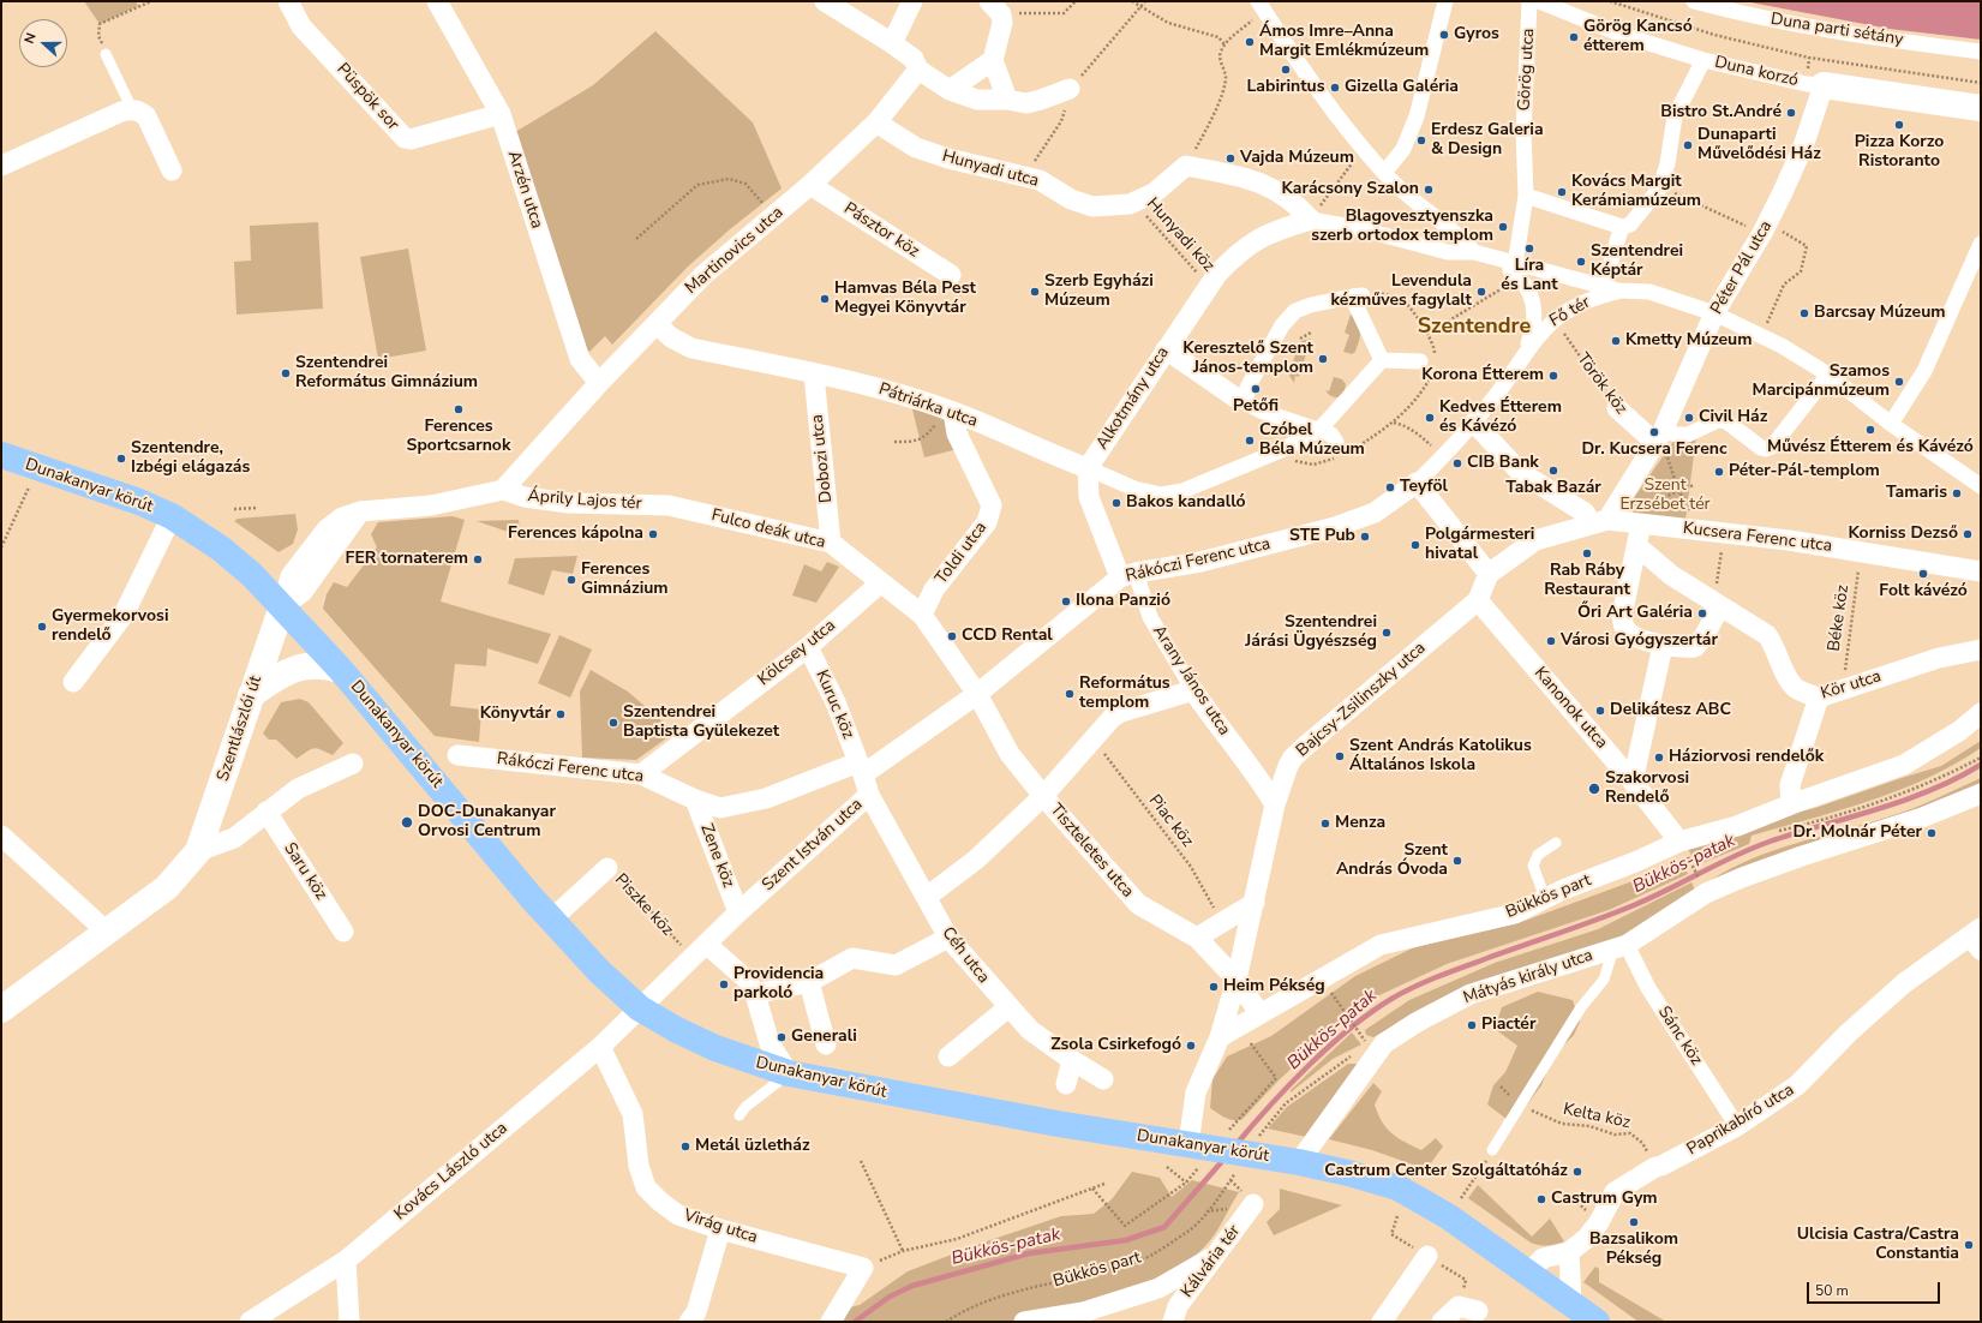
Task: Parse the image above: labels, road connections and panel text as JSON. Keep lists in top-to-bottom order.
{
  "streets": {
    "main road": ["Duna korzó", "Dunakanyar körút", "Szentlászlói út"],
    "street": [
      "Duna parti sétány",
      "Görög utca",
      "Püspök sor",
      "Hunyadi utca",
      "Arzén utca",
      "Pásztor köz",
      "Martinovics utca",
      "Péter Pál utca",
      "Fő tér",
      "Török köz",
      "Alkotmány utca",
      "Pátriárka utca",
      "Dobozi utca",
      "Áprily Lajos tér",
      "Fulco deák utca",
      "Kucsera Ferenc utca",
      "Toldi utca",
      "Rákóczi Ferenc utca",
      "Kölcsey utca",
      "Arany János utca",
      "Kör utca",
      "Bajcsy-Zsilinszky utca",
      "Kuruc köz",
      "Kanonok utca",
      "Szent István utca",
      "Tiszteletes utca",
      "Zene köz",
      "Saru köz",
      "Bükkös part",
      "Piszke köz",
      "Céh utca",
      "Mátyás király utca",
      "Sánc köz",
      "Paprikabíró utca",
      "Kovács László utca",
      "Virág utca",
      "Kálvária tér"
    ],
    "path": [
      "Hunyadi köz",
      "Béke köz",
      "Piac köz",
      "Kelta köz"
    ]
  },
  "crossings": [
    ["Görög utca", "Fő tér"],
    ["Duna korzó", "Péter Pál utca"],
    ["Püspök sor", "Arzén utca"],
    ["Hunyadi utca", "Hunyadi köz"],
    ["Hunyadi utca", "Martinovics utca"],
    ["Arzén utca", "Martinovics utca"],
    ["Arzén utca", "Áprily Lajos tér"],
    ["Pásztor köz", "Martinovics utca"],
    ["Hunyadi köz", "Alkotmány utca"],
    ["Martinovics utca", "Pátriárka utca"],
    ["Martinovics utca", "Áprily Lajos tér"],
    ["Péter Pál utca", "Török köz"],
    ["Péter Pál utca", "Kucsera Ferenc utca"],
    ["Fő tér", "Török köz"],
    ["Fő tér", "Alkotmány utca"],
    ["Alkotmány utca", "Pátriárka utca"],
    ["Pátriárka utca", "Dobozi utca"],
    ["Pátriárka utca", "Toldi utca"],
    ["Dobozi utca", "Fulco deák utca"],
    ["Dunakanyar körút", "Áprily Lajos tér"],
    ["Dunakanyar körút", "Szentlászlói út"],
    ["Dunakanyar körút", "Szent István utca"],
    ["Dunakanyar körút", "Bükkös part"],
    ["Dunakanyar körút", "Piszke köz"],
    ["Dunakanyar körút", "Mátyás király utca"],
    ["Dunakanyar körút", "Paprikabíró utca"],
    ["Dunakanyar körút", "Kovács László utca"],
    ["Áprily Lajos tér", "Fulco deák utca"],
    ["Áprily Lajos tér", "Szentlászlói út"],
    ["Fulco deák utca", "Toldi utca"],
    ["Fulco deák utca", "Rákóczi Ferenc utca"],
    ["Fulco deák utca", "Kölcsey utca"],
    ["Fulco deák utca", "Szent István utca"],
    ["Fulco deák utca", "Tiszteletes utca"],
    ["Kucsera Ferenc utca", "Béke köz"],
    ["Rákóczi Ferenc utca", "Kölcsey utca"],
    ["Rákóczi Ferenc utca", "Arany János utca"],
    ["Rákóczi Ferenc utca", "Kuruc köz"],
    ["Rákóczi Ferenc utca", "Szent István utca"],
    ["Rákóczi Ferenc utca", "Tiszteletes utca"],
    ["Rákóczi Ferenc utca", "Zene köz"],
    ["Béke köz", "Kör utca"],
    ["Kölcsey utca", "Kuruc köz"],
    ["Arany János utca", "Bajcsy-Zsilinszky utca"],
    ["Bajcsy-Zsilinszky utca", "Kanonok utca"],
    ["Bajcsy-Zsilinszky utca", "Tiszteletes utca"],
    ["Bajcsy-Zsilinszky utca", "Bükkös part"],
    ["Kuruc köz", "Szent István utca"],
    ["Kanonok utca", "Bükkös part"],
    ["Szentlászlói út", "Saru köz"],
    ["Szent István utca", "Tiszteletes utca"],
    ["Szent István utca", "Zene köz"],
    ["Szent István utca", "Piszke köz"],
    ["Szent István utca", "Céh utca"],
    ["Szent István utca", "Kovács László utca"],
    ["Tiszteletes utca", "Bükkös part"],
    ["Bükkös part", "Kálvária tér"],
    ["Mátyás király utca", "Sánc köz"],
    ["Sánc köz", "Paprikabíró utca"],
    ["Kelta köz", "Paprikabíró utca"],
    ["Kovács László utca", "Virág utca"]
  ],
  "districts": ["Szentendre"],
  "water": ["Bükkös-patak"],
  "parks": ["Szent Erzsébet tér"],
  "places": [
    "Gyros",
    "Görög Kancsó étterem",
    "Ámos Imre–Anna Margit Emlékmúzeum",
    "Labirintus",
    "Gizella Galéria",
    "Bistro St.André",
    "Pizza Korzo Ristoranto",
    "Erdesz Galeria & Design",
    "Dunaparti Művelődési Ház",
    "Vajda Múzeum",
    "Karácsony Szalon",
    "Kovács Margit Kerámiamúzeum",
    "Blagovesztyenszka szerb ortodox templom",
    "Líra és Lant",
    "Szentendrei Képtár",
    "Szerb Egyházi Múzeum",
    "Levendula kézműves fagylalt",
    "Hamvas Béla Pest Megyei Könyvtár",
    "Barcsay Múzeum",
    "Kmetty Múzeum",
    "Keresztelő Szent János-templom",
    "Szentendrei Református Gimnázium",
    "Korona Étterem",
    "Szamos Marcipánmúzeum",
    "Petőfi",
    "Ferences Sportcsarnok",
    "Kedves Étterem és Kávézó",
    "Civil Ház",
    "Művész Étterem és Kávézó",
    "Dr. Kucsera Ferenc",
    "Czóbel Béla Múzeum",
    "Szentendre, Izbégi elágazás",
    "CIB Bank",
    "Tabak Bazár",
    "Péter-Pál-templom",
    "Teyföl",
    "Tamaris",
    "Bakos kandalló",
    "Ferences kápolna",
    "Korniss Dezső",
    "STE Pub",
    "Polgármesteri hivatal",
    "Rab Ráby Restaurant",
    "FER tornaterem",
    "Folt kávézó",
    "Ferences Gimnázium",
    "Ilona Panzió",
    "Őri Art Galéria",
    "Gyermekorvosi rendelő",
    "Szentendrei Járási Ügyészség",
    "CCD Rental",
    "Városi Gyógyszertár",
    "Református templom",
    "Delikátesz ABC",
    "Könyvtár",
    "Szentendrei Baptista Gyülekezet",
    "Szent András Katolikus Általános Iskola",
    "Háziorvosi rendelők",
    "Szakorvosi Rendelő",
    "DOC-Dunakanyar Orvosi Centrum",
    "Menza",
    "Dr. Molnár Péter",
    "Szent András Óvoda",
    "Providencia parkoló",
    "Heim Pékség",
    "Piactér",
    "Generali",
    "Zsola Csirkefogó",
    "Metál üzletház",
    "Castrum Center Szolgáltatóház",
    "Castrum Gym",
    "Bazsalikom Pékség",
    "Ulcisia Castra/Castra Constantia"
  ],
  "scale_bar": "50 m",
  "north": "left"
}
